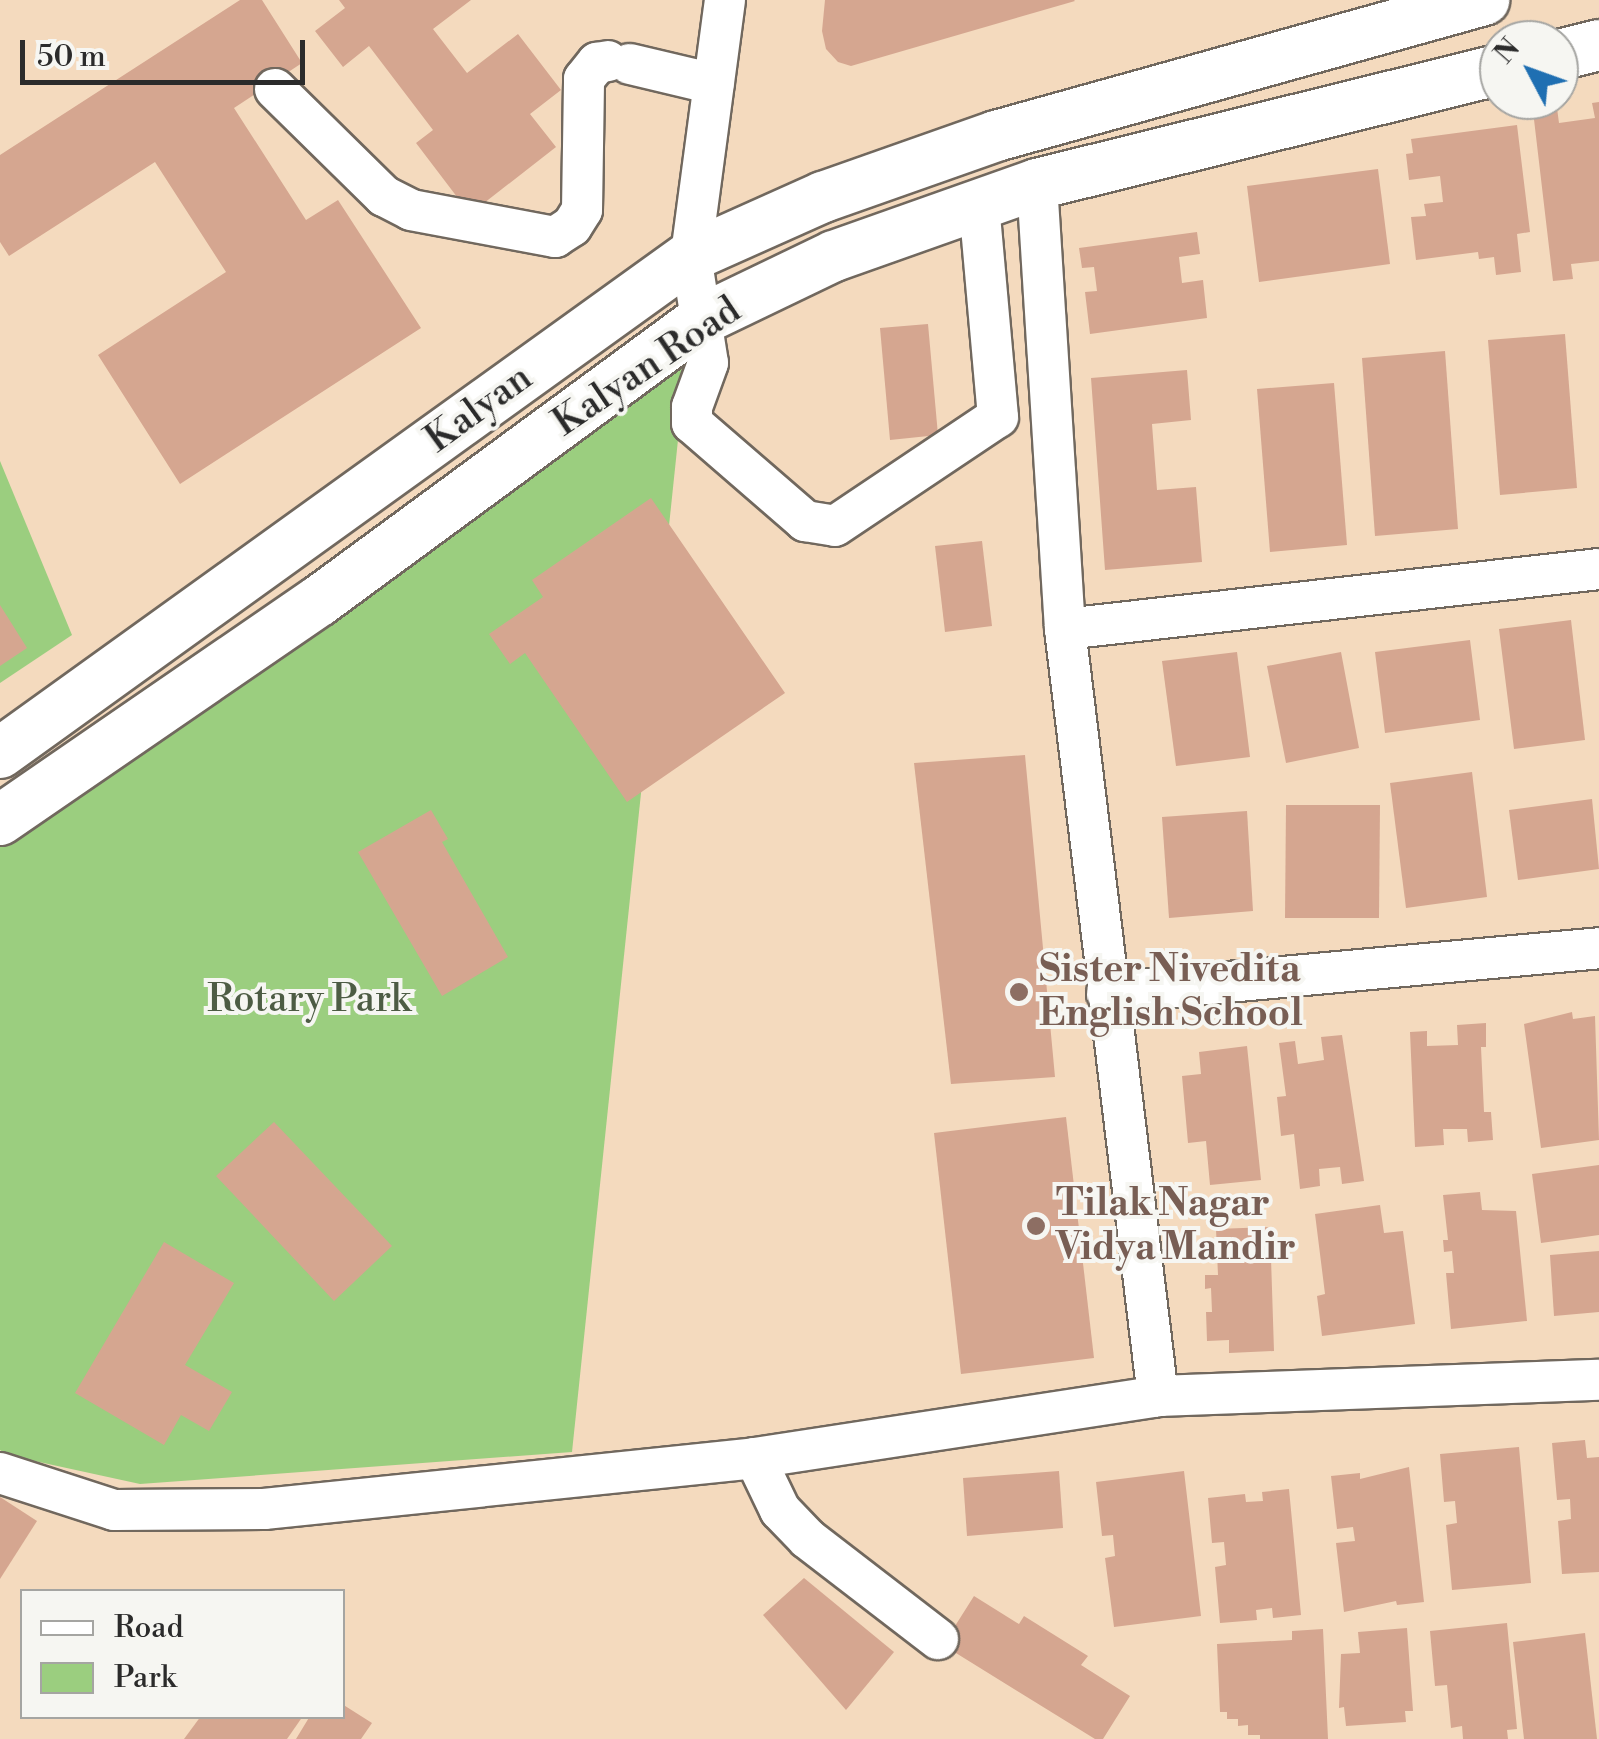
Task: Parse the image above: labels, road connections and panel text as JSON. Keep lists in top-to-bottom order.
{
  "streets": {
    "main road": ["Kalyan Road", "Kalyan"]
  },
  "parks": ["Rotary Park"],
  "places": ["Sister Nivedita English School", "Tilak Nagar Vidya Mandir"],
  "legend": ["Road", "Park"],
  "scale_bar": "50 m",
  "north": "top left"
}
